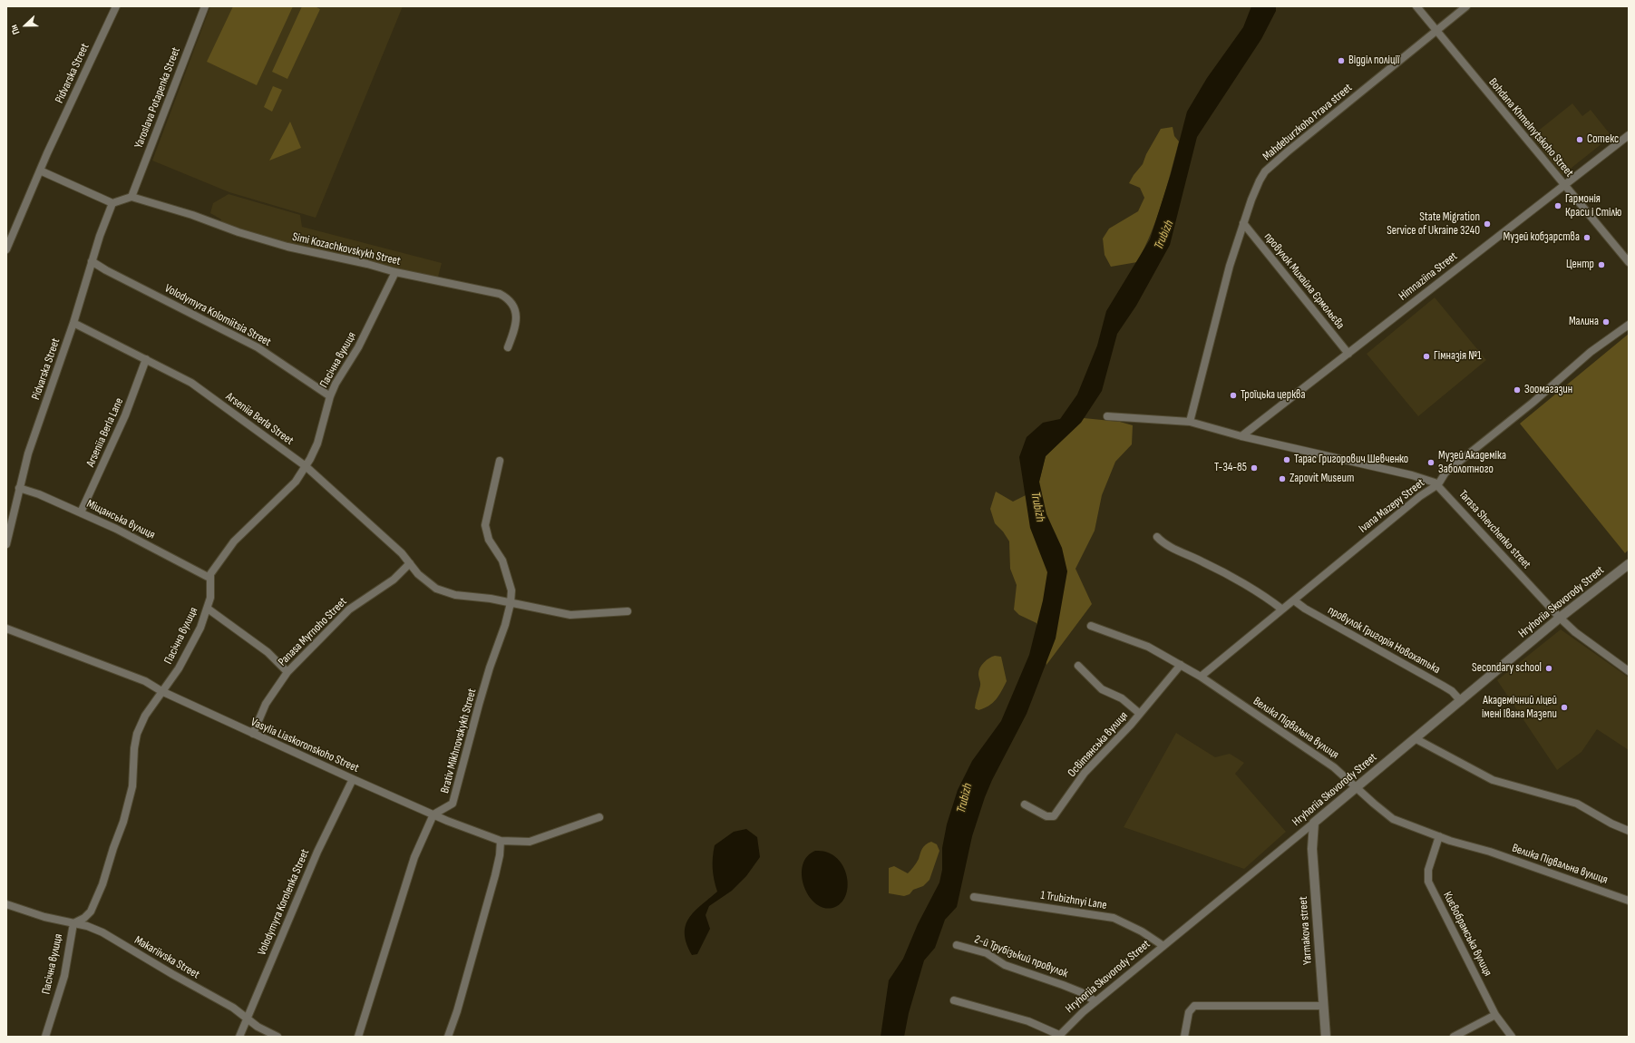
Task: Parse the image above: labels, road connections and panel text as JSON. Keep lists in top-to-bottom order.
{
  "streets": {
    "street": [
      "Pidvarska Street",
      "Yaroslava Potapenka Street",
      "Mahdeburzkoho Prava street",
      "Bohdana Khmelnytskoho Street",
      "Simi Kozachkovskykh Street",
      "Himnaziina Street",
      "провулок Михайла Єрмольєва",
      "Volodymyra Kolomiitsia Street",
      "Пасічна вулиця",
      "Arseniia Berla Street",
      "Arseniia Berla Lane",
      "Ivana Mazepy Street",
      "Міщанська вулиця",
      "Tarasa Shevchenko street",
      "Hryhoriia Skovorody Street",
      "Panasa Myrnoho Street",
      "провулок Григорія Новохатька",
      "Велика Підвальна вулиця",
      "Brativ Mikhnovskykh Street",
      "Освітянська вулиця",
      "Vasylia Liaskoronskoho Street",
      "1 Trubizhnyi Lane",
      "Volodymyra Korolenka Street",
      "Yarmakova street",
      "Києвобрамська вулиця",
      "2-й Трубізький провулок",
      "Makariivska Street"
    ]
  },
  "crossings": [
    ["Pidvarska Street", "Volodymyra Kolomiitsia Street"],
    ["Pidvarska Street", "Arseniia Berla Street"],
    ["Pidvarska Street", "Міщанська вулиця"],
    ["Yaroslava Potapenka Street", "Simi Kozachkovskykh Street"],
    ["Mahdeburzkoho Prava street", "Bohdana Khmelnytskoho Street"],
    ["Mahdeburzkoho Prava street", "провулок Михайла Єрмольєва"],
    ["Mahdeburzkoho Prava street", "Tarasa Shevchenko street"],
    ["Bohdana Khmelnytskoho Street", "Himnaziina Street"],
    ["Simi Kozachkovskykh Street", "Пасічна вулиця"],
    ["Himnaziina Street", "провулок Михайла Єрмольєва"],
    ["Himnaziina Street", "Tarasa Shevchenko street"],
    ["Volodymyra Kolomiitsia Street", "Пасічна вулиця"],
    ["Пасічна вулиця", "Arseniia Berla Street"],
    ["Пасічна вулиця", "Міщанська вулиця"],
    ["Пасічна вулиця", "Vasylia Liaskoronskoho Street"],
    ["Пасічна вулиця", "Makariivska Street"],
    ["Arseniia Berla Street", "Arseniia Berla Lane"],
    ["Arseniia Berla Street", "Panasa Myrnoho Street"],
    ["Arseniia Berla Street", "Brativ Mikhnovskykh Street"],
    ["Arseniia Berla Lane", "Міщанська вулиця"],
    ["Ivana Mazepy Street", "Tarasa Shevchenko street"],
    ["Ivana Mazepy Street", "провулок Григорія Новохатька"],
    ["Ivana Mazepy Street", "Велика Підвальна вулиця"],
    ["Tarasa Shevchenko street", "Hryhoriia Skovorody Street"],
    ["Hryhoriia Skovorody Street", "провулок Григорія Новохатька"],
    ["Hryhoriia Skovorody Street", "Велика Підвальна вулиця"],
    ["Hryhoriia Skovorody Street", "1 Trubizhnyi Lane"],
    ["Hryhoriia Skovorody Street", "Yarmakova street"],
    ["Hryhoriia Skovorody Street", "2-й Трубізький провулок"],
    ["Panasa Myrnoho Street", "Vasylia Liaskoronskoho Street"],
    ["Велика Підвальна вулиця", "Освітянська вулиця"],
    ["Велика Підвальна вулиця", "Києвобрамська вулиця"],
    ["Brativ Mikhnovskykh Street", "Vasylia Liaskoronskoho Street"],
    ["Vasylia Liaskoronskoho Street", "Volodymyra Korolenka Street"],
    ["Volodymyra Korolenka Street", "Makariivska Street"]
  ],
  "water": ["Trubizh"],
  "places": [
    "Відділ поліції",
    "Сотекс",
    "Гармонія Краси і Стілю",
    "State Migration Service of Ukraine 3240",
    "Музей кобзарства",
    "Центр",
    "Малина",
    "Гімназія №1",
    "Зоомагазин",
    "Троїцька церква",
    "Тарас Григорович Шевченко",
    "Музей Академіка Заболотного",
    "Т-34-85",
    "Zapovit Museum",
    "Secondary school",
    "Академічний ліцей імені Івана Мазепи"
  ],
  "north": "left"
}
